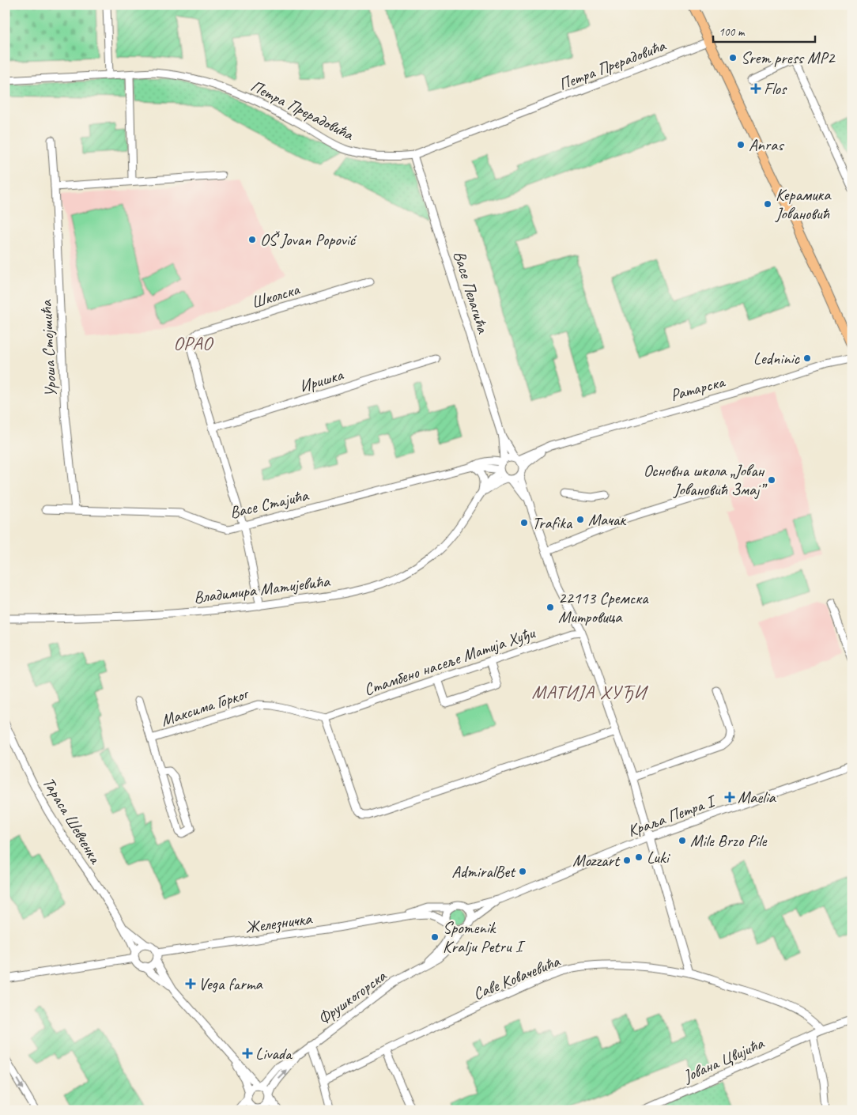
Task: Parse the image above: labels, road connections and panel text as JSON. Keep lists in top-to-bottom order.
{
  "streets": {
    "street": [
      "Петра Прерадовића",
      "Васе Пелагића",
      "Школска",
      "Уроша Стојшића",
      "Иришка",
      "Ратарска",
      "Васе Стајића",
      "Владимира Матијевића",
      "Стамбено насеље Матија Хуђи",
      "Максима Горког",
      "Краља Петра I",
      "Тараса Шевченка",
      "Железничка",
      "Саве Ковачевића",
      "Фрушкогорска",
      "Јована Цвијића"
    ]
  },
  "crossings": [
    ["Петра Прерадовића", "Васе Пелагића"],
    ["Васе Пелагића", "Ратарска"],
    ["Васе Пелагића", "Васе Стајића"],
    ["Васе Пелагића", "Владимира Матијевића"],
    ["Школска", "Иришка"],
    ["Уроша Стојшића", "Васе Стајића"],
    ["Ратарска", "Васе Стајића"],
    ["Ратарска", "Владимира Матијевића"],
    ["Васе Стајића", "Владимира Матијевића"],
    ["Стамбено насеље Матија Хуђи", "Максима Горког"],
    ["Краља Петра I", "Железничка"],
    ["Краља Петра I", "Фрушкогорска"],
    ["Тараса Шевченка", "Железничка"],
    ["Железничка", "Фрушкогорска"],
    ["Саве Ковачевића", "Јована Цвијића"]
  ],
  "districts": ["ОРАО", "МАТИЈА ХУЂИ"],
  "places": {
    "other": [
      "Srem press MP2",
      "Anras",
      "Керамика Јовановић",
      "OŠ Jovan Popović",
      "Ledninic",
      "Основна школа „Јован Јовановић Змај”",
      "Мачак",
      "Trafika",
      "22113 Сремска Митровица",
      "Mile Brzo Pile",
      "Luki",
      "Mozzart",
      "AdmiralBet",
      "Spomenik Kralju Petru I"
    ],
    "health": [
      "Flos",
      "Maelia",
      "Vega farma",
      "Livada"
    ]
  },
  "scale_bar": "100 m"
}
